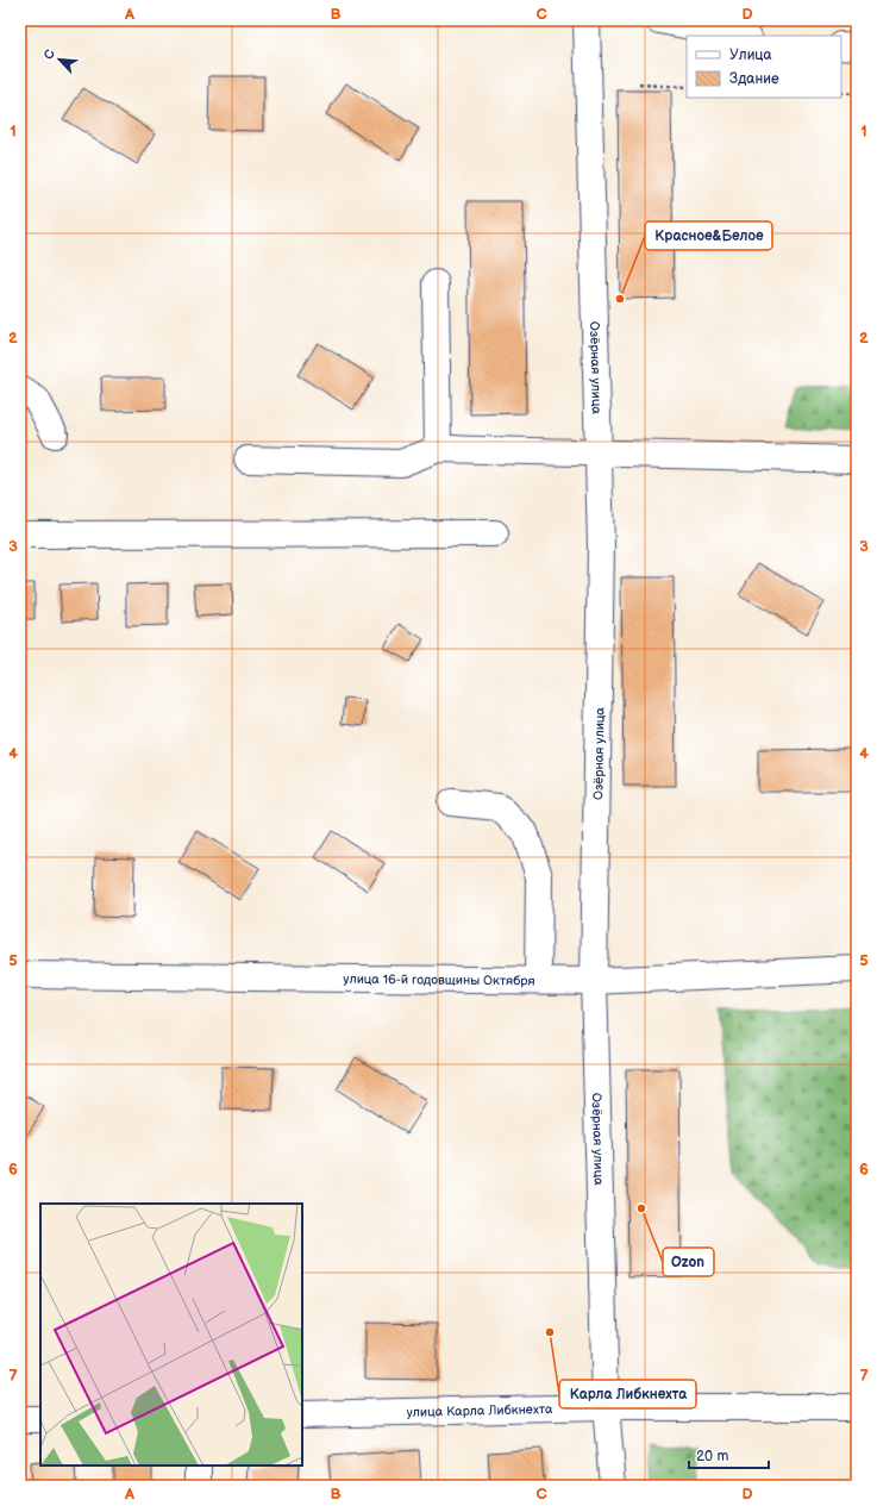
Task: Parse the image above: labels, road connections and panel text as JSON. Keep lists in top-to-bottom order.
{
  "streets": {
    "street": ["Озёрная улица", "улица 16-й годовщины Октября", "улица Карла Либкнехта"]
  },
  "crossings": [
    ["Озёрная улица", "улица 16-й годовщины Октября"],
    ["Озёрная улица", "улица Карла Либкнехта"]
  ],
  "places": ["Красное&Белое", "Ozon", "Карла Либкнехта"],
  "legend": ["Улица", "Здание"],
  "scale_bar": "20 m",
  "north": "top left",
  "grid": {
    "columns": [
      "A",
      "B",
      "C",
      "D"
    ],
    "rows": [
      "1",
      "2",
      "3",
      "4",
      "5",
      "6",
      "7"
    ]
  }
}
